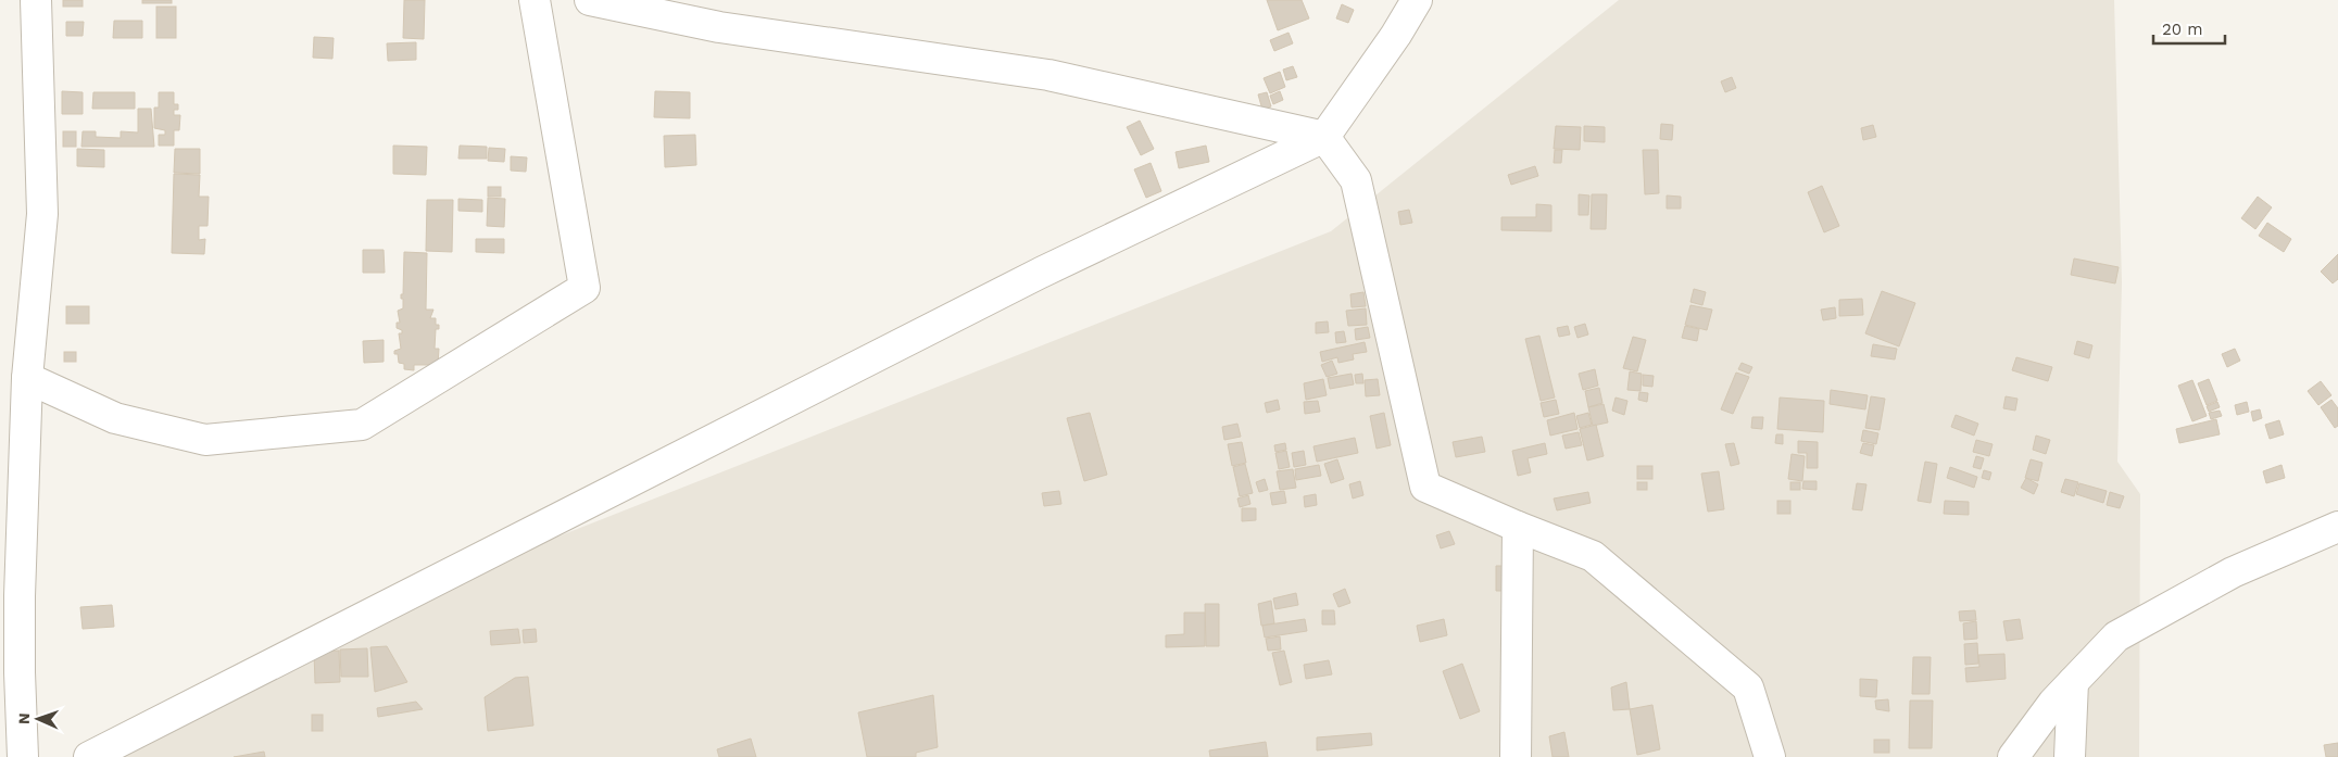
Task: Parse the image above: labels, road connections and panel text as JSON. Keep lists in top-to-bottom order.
{
  "scale_bar": "20 m",
  "north": "left"
}
